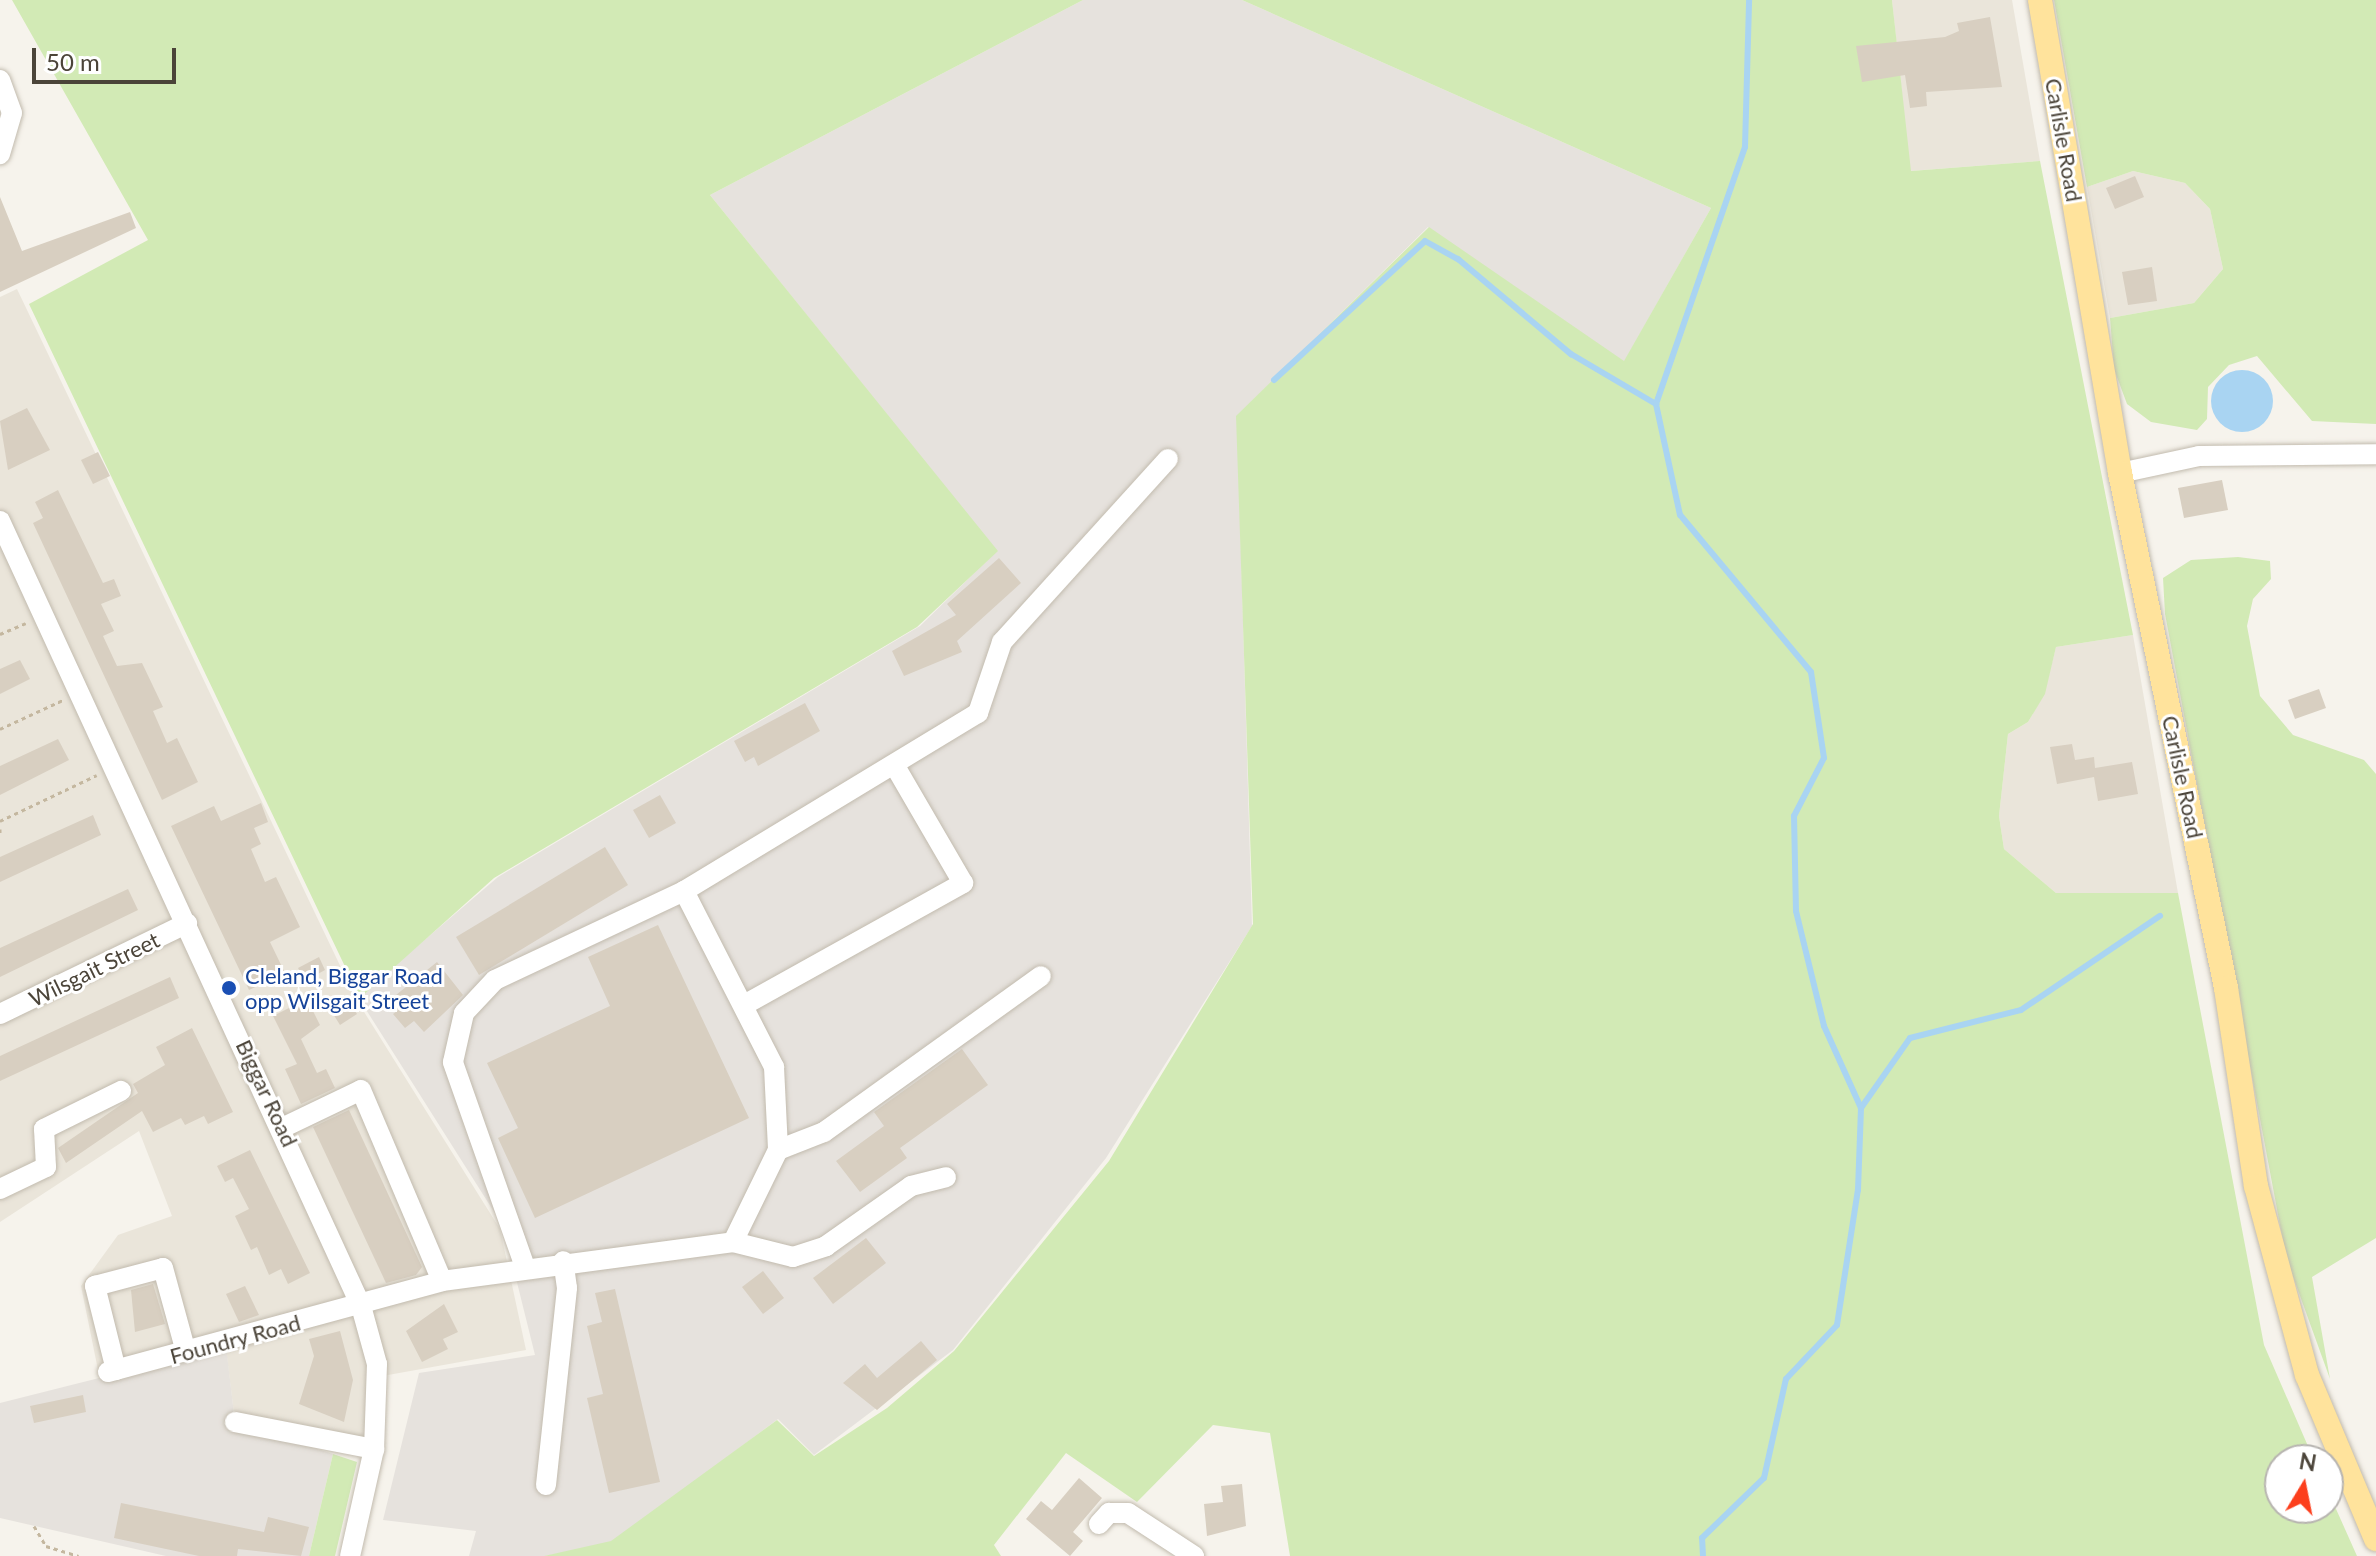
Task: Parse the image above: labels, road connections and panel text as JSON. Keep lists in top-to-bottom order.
{
  "streets": {
    "main road": ["Carlisle Road"],
    "street": ["Wilsgait Street", "Biggar Road", "Foundry Road"]
  },
  "crossings": [
    ["Wilsgait Street", "Biggar Road"],
    ["Biggar Road", "Foundry Road"]
  ],
  "places": ["Cleland, Biggar Road opp Wilsgait Street"],
  "scale_bar": "50 m",
  "north": "top"
}
